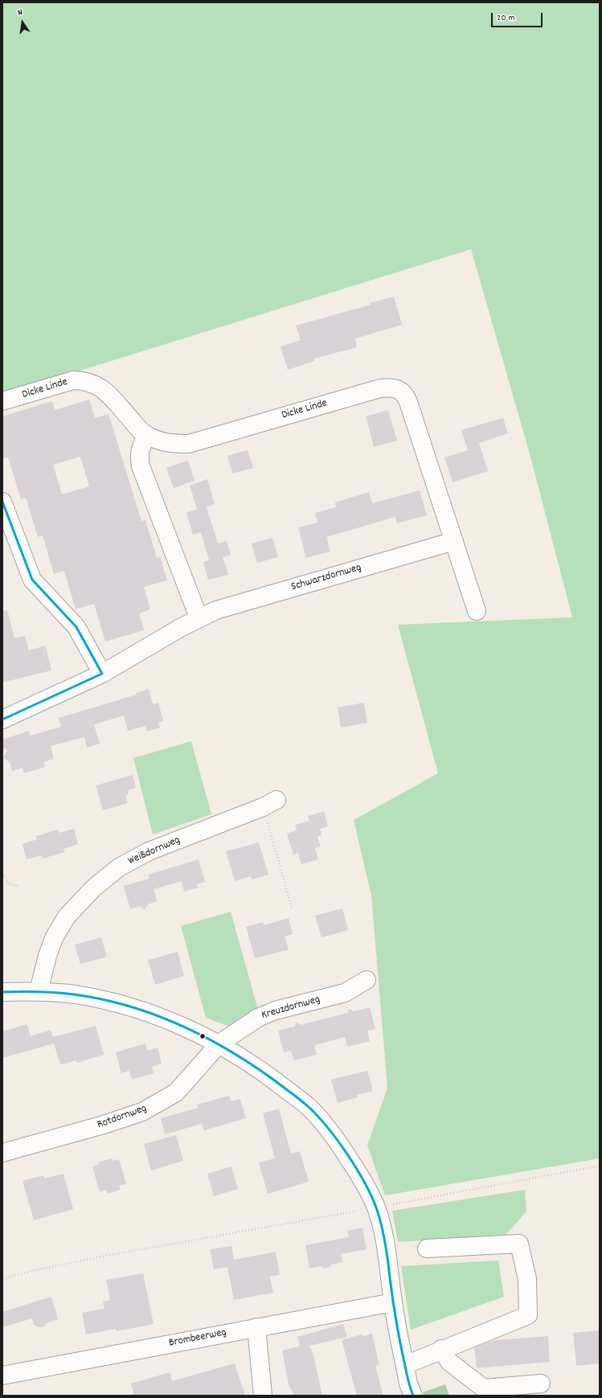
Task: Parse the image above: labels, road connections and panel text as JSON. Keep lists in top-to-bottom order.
{
  "streets": {
    "street": [
      "Dicke Linde",
      "Schwarzdornweg",
      "Weißdornweg",
      "Kreuzdornweg",
      "Rotdornweg",
      "Brombeerweg"
    ]
  },
  "crossings": [
    ["Dicke Linde", "Schwarzdornweg"],
    ["Kreuzdornweg", "Rotdornweg"]
  ],
  "scale_bar": "20 m",
  "north": "top"
}
